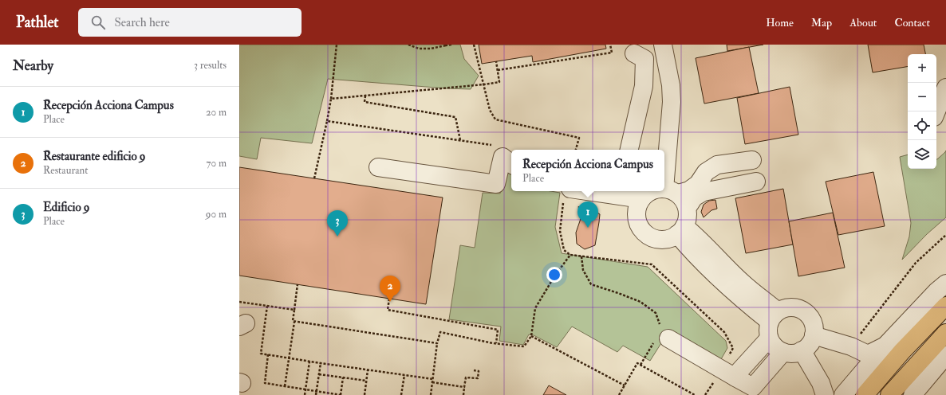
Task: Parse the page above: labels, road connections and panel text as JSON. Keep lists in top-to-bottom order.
{
  "page": {
    "header": "Pathlet",
    "search": "Search here",
    "nav": [
      "Home",
      "Map",
      "About",
      "Contact"
    ],
    "heading": ["Nearby", "3 results"],
    "map_buttons": ["+", "−"],
    "list": [
      {
        "mark": "1",
        "name": "Recepción Acciona Campus",
        "note": "Place",
        "value": "20 m"
      },
      {
        "mark": "2",
        "name": "Restaurante edificio 9",
        "note": "Restaurant",
        "value": "70 m"
      },
      {
        "mark": "3",
        "name": "Edificio 9",
        "note": "Place",
        "value": "90 m"
      }
    ],
    "popup": ["Recepción Acciona Campus", "Place"],
    "pins": ["1", "3", "2"]
  }
}
